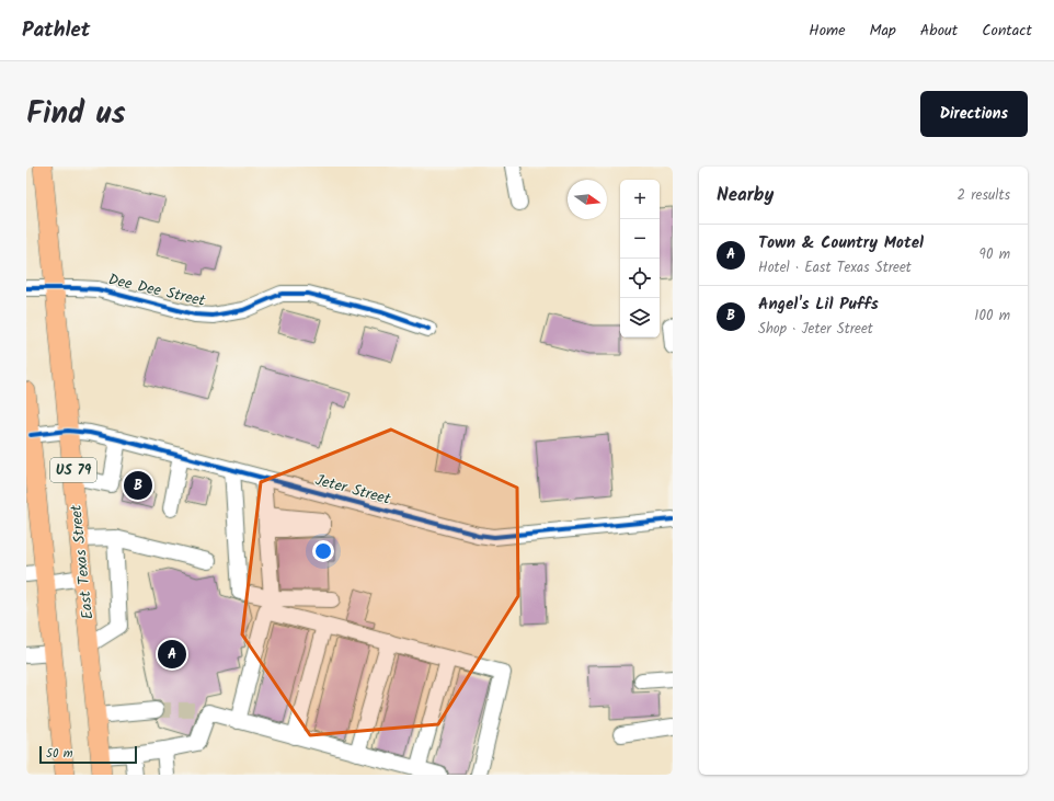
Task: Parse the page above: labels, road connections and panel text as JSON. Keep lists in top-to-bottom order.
{
  "streets": {
    "main road": ["US 79", "East Texas Street"],
    "street": ["Dee Dee Street", "Jeter Street"]
  },
  "crossings": [
    ["Dee Dee Street", "East Texas Street"],
    ["US 79", "Jeter Street"],
    ["Jeter Street", "East Texas Street"]
  ],
  "scale_bar": "50 m",
  "north": "right",
  "page": {
    "header": "Pathlet",
    "nav": [
      "Home",
      "Map",
      "About",
      "Contact"
    ],
    "title": "Find us",
    "buttons": "Directions",
    "heading": ["Nearby", "2 results"],
    "map_buttons": ["+", "−"],
    "list": [
      {
        "mark": "A",
        "name": "Town & Country Motel",
        "note": "Hotel · East Texas Street",
        "value": "90 m"
      },
      {
        "mark": "B",
        "name": "Angel's Lil Puffs",
        "note": "Shop · Jeter Street",
        "value": "100 m"
      }
    ],
    "pins": ["B", "A"],
    "scale": "50 m"
  }
}
